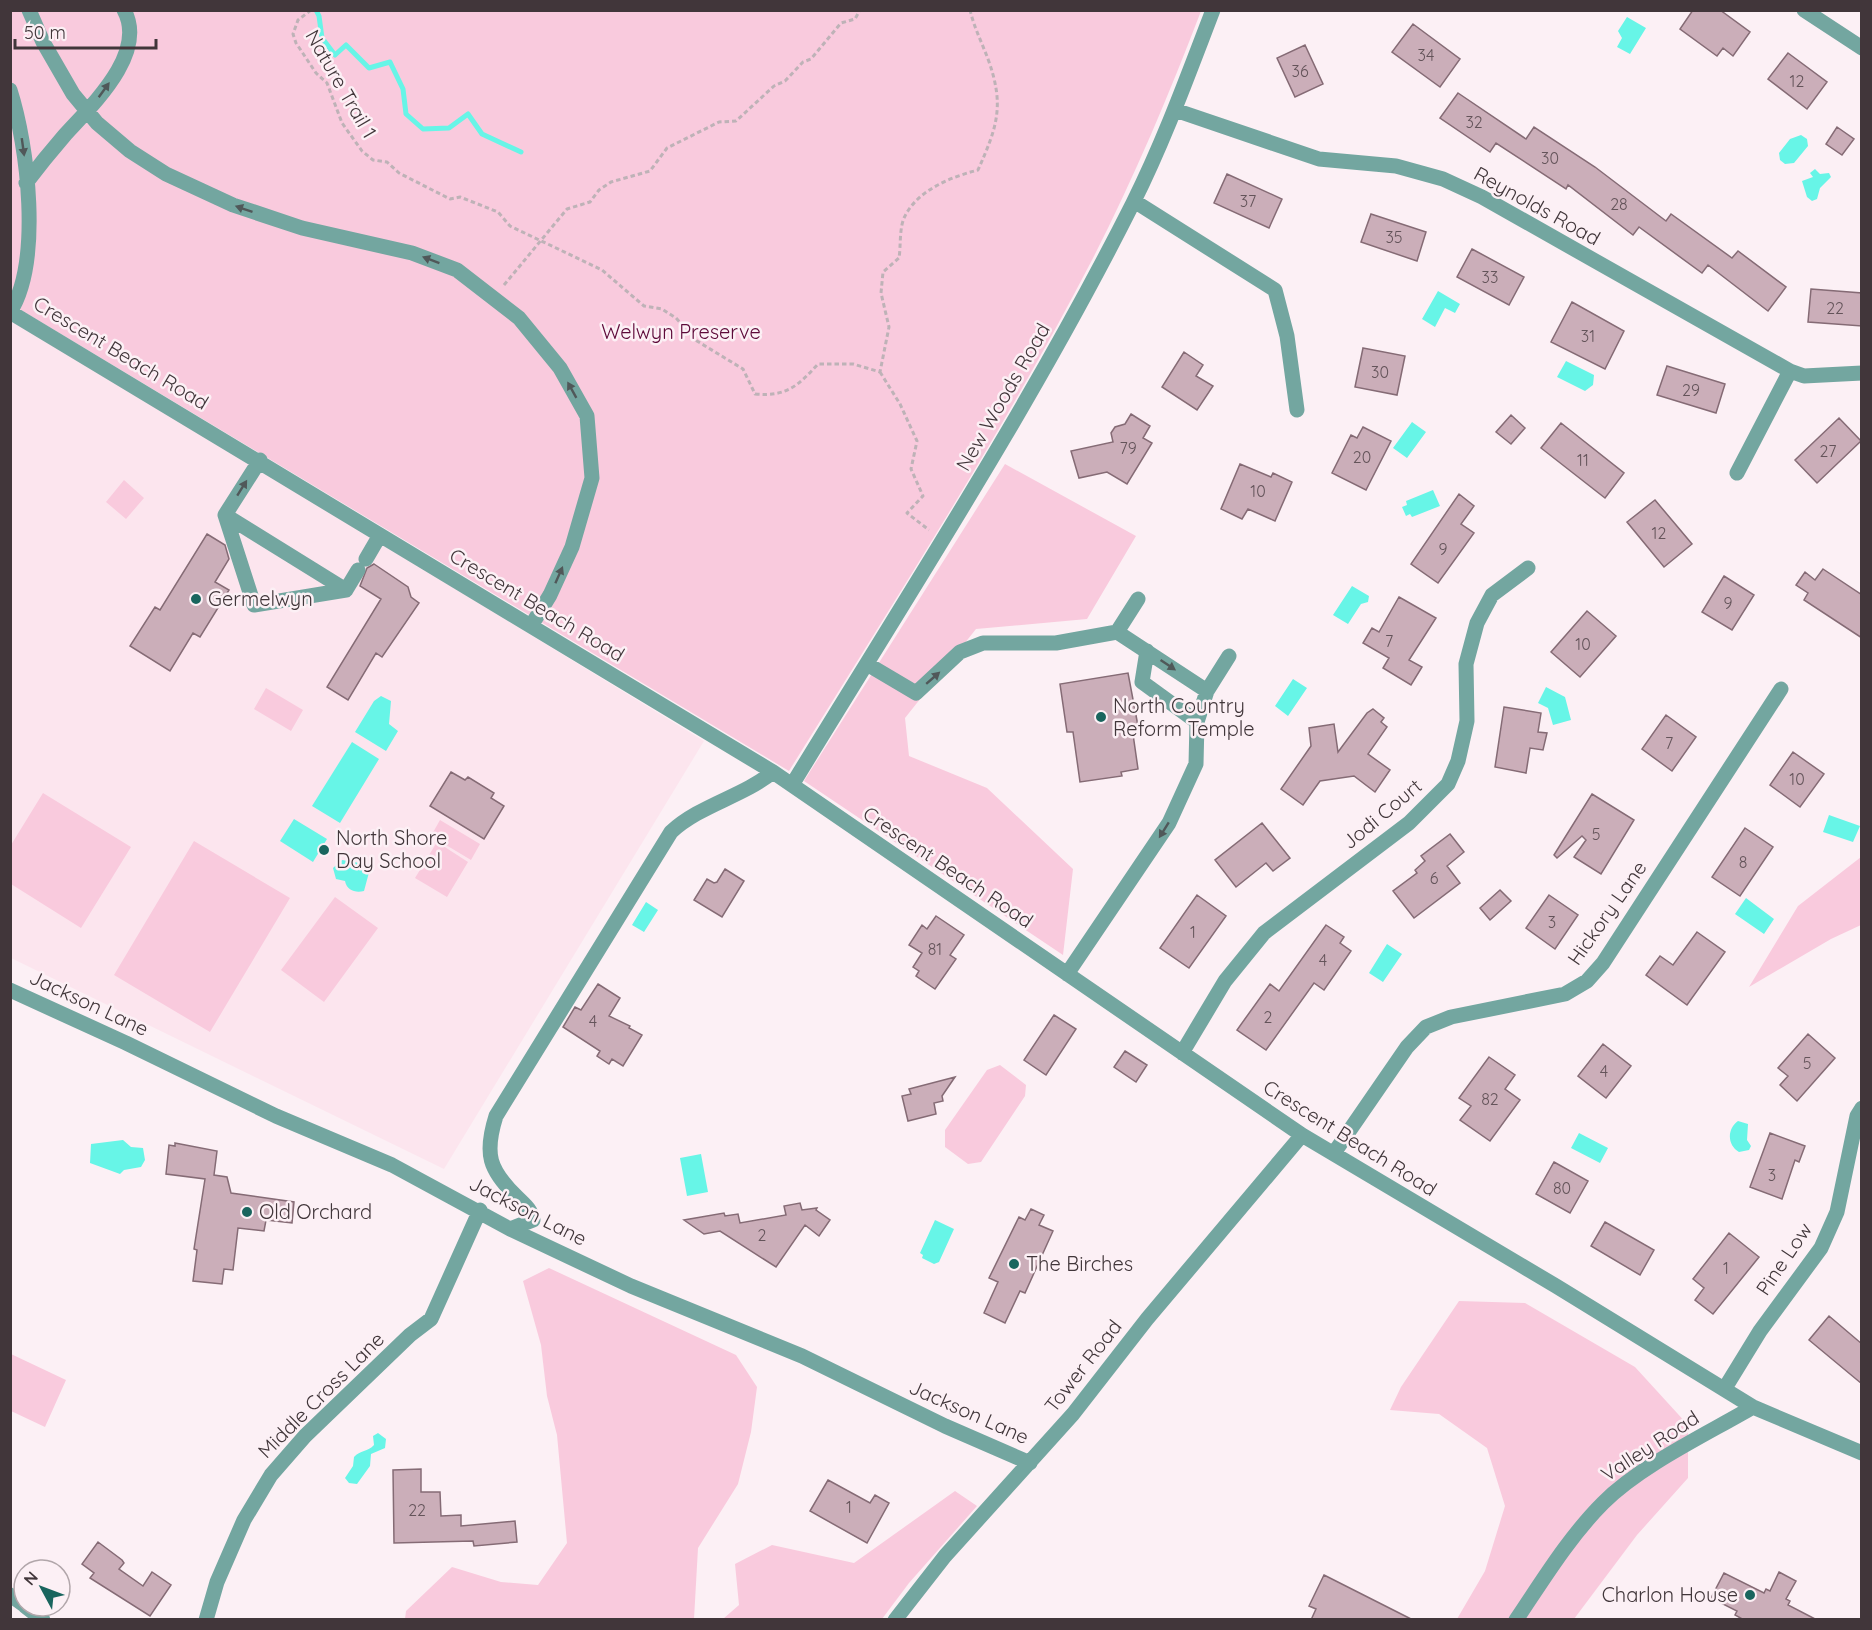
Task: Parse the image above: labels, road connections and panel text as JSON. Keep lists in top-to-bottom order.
{
  "streets": {
    "street": [
      "Reynolds Road",
      "Crescent Beach Road",
      "New Woods Road",
      "Jodi Court",
      "Hickory Lane",
      "Jackson Lane",
      "Pine Low",
      "Tower Road",
      "Middle Cross Lane",
      "Valley Road"
    ],
    "path": ["Nature Trail 1"]
  },
  "crossings": [
    ["Reynolds Road", "New Woods Road"],
    ["Crescent Beach Road", "New Woods Road"],
    ["Crescent Beach Road", "Jodi Court"],
    ["Crescent Beach Road", "Hickory Lane"],
    ["Crescent Beach Road", "Pine Low"],
    ["Crescent Beach Road", "Tower Road"],
    ["Crescent Beach Road", "Valley Road"],
    ["Jackson Lane", "Tower Road"],
    ["Jackson Lane", "Middle Cross Lane"]
  ],
  "parks": ["Welwyn Preserve"],
  "places": [
    "Germelwyn",
    "North Country Reform Temple",
    "North Shore Day School",
    "Old Orchard",
    "The Birches",
    "Charlon House"
  ],
  "house_numbers": [
    "34",
    "36",
    "12",
    "32",
    "30",
    "37",
    "28",
    "35",
    "33",
    "22",
    "31",
    "30",
    "29",
    "79",
    "27",
    "20",
    "11",
    "10",
    "12",
    "9",
    "9",
    "7",
    "10",
    "7",
    "10",
    "5",
    "8",
    "6",
    "3",
    "1",
    "81",
    "4",
    "2",
    "4",
    "5",
    "4",
    "82",
    "3",
    "80",
    "2",
    "1",
    "1",
    "22"
  ],
  "scale_bar": "50 m",
  "north": "top left"
}
